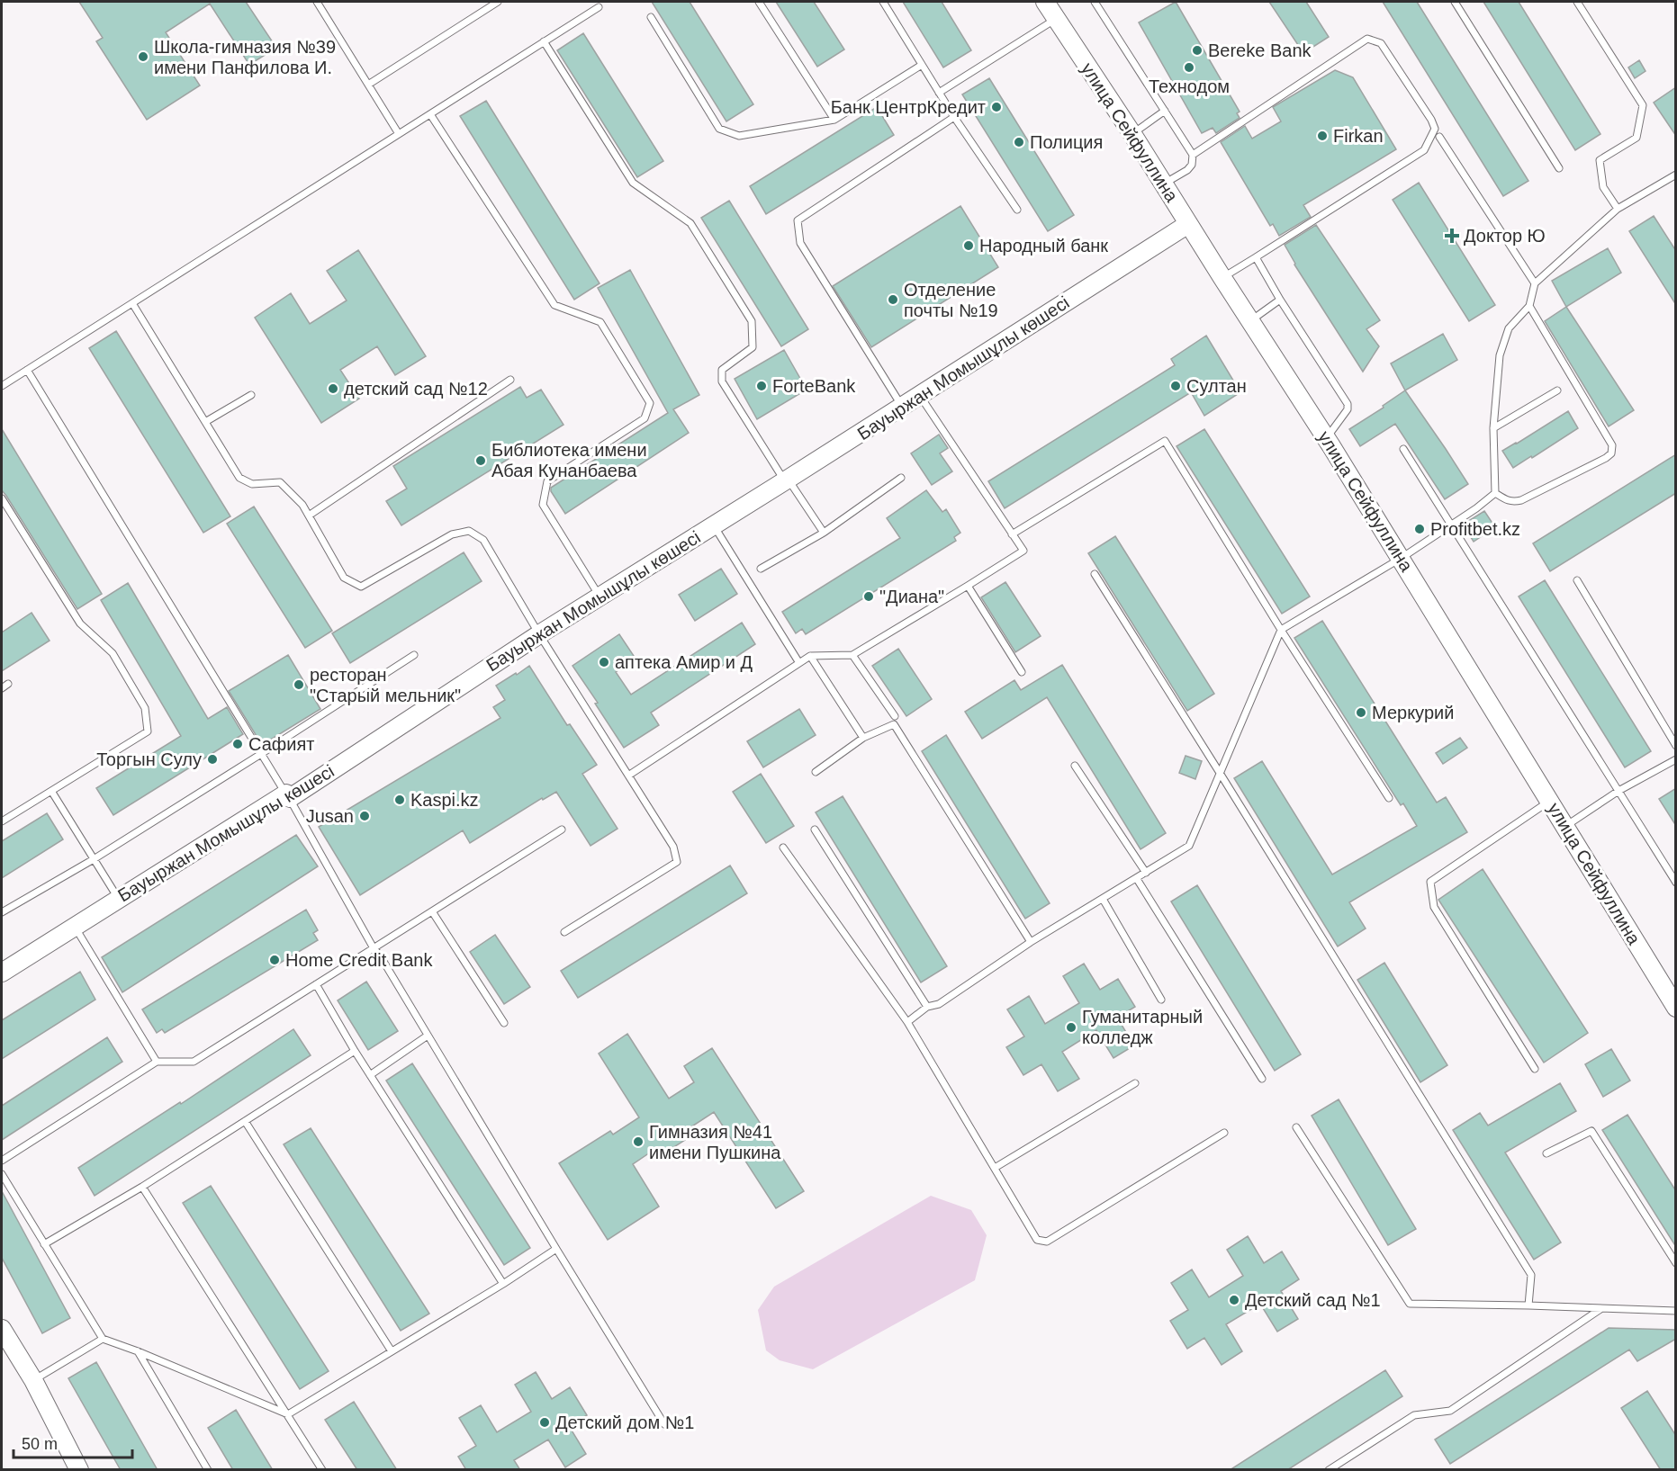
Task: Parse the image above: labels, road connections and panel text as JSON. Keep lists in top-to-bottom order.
{
  "streets": {
    "street": ["улица Сейфуллина", "Бауыржан Момышұлы көшесі"]
  },
  "crossings": [
    ["улица Сейфуллина", "Бауыржан Момышұлы көшесі"]
  ],
  "places": {
    "other": [
      "Bereke Bank",
      "Школа-гимназия №39 имени Панфилова И.",
      "Технодом",
      "Банк ЦентрКредит",
      "Firkan",
      "Полиция",
      "Народный банк",
      "Отделение почты №19",
      "ForteBank",
      "Султан",
      "детский сад №12",
      "Библиотека имени Абая Кунанбаева",
      "Profitbet.kz",
      "\"Диана\"",
      "аптека Амир и Д",
      "ресторан \"Старый мельник\"",
      "Меркурий",
      "Сафият",
      "Торгын Сулу",
      "Kaspi.kz",
      "Jusan",
      "Home Credit Bank",
      "Гуманитарный колледж",
      "Гимназия №41 имени Пушкина",
      "Детский сад №1",
      "Детский дом №1"
    ],
    "health": ["Доктор Ю"]
  },
  "scale_bar": "50 m"
}
